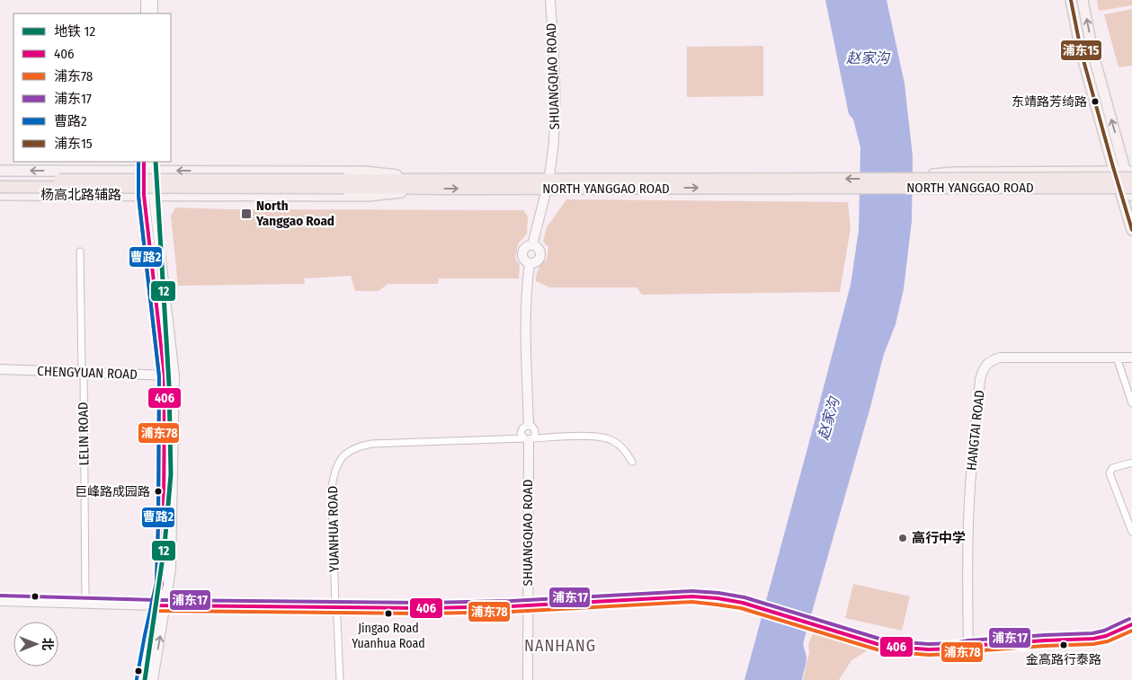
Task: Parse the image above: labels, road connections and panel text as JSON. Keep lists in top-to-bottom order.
{
  "streets": {
    "highway": ["NORTH YANGGAO ROAD"],
    "main road": [
      "SHUANGQIAO ROAD",
      "杨高北路辅路",
      "CHENGYUAN ROAD",
      "HANGTAI ROAD"
    ],
    "street": ["LELIN ROAD", "YUANHUA ROAD"]
  },
  "crossings": [
    ["SHUANGQIAO ROAD", "NORTH YANGGAO ROAD"],
    ["SHUANGQIAO ROAD", "YUANHUA ROAD"],
    ["NORTH YANGGAO ROAD", "杨高北路辅路"],
    ["CHENGYUAN ROAD", "LELIN ROAD"]
  ],
  "districts": ["NANHANG"],
  "water": ["赵家沟"],
  "places": {
    "other": [
      "东靖路芳绮路",
      "巨峰路成园路",
      "高行中学",
      "Jingao Road Yuanhua Road",
      "金高路行泰路"
    ],
    "transit": ["North Yanggao Road"]
  },
  "lines": [
    "transit line 浦东15",
    "metro line 12",
    "transit line 406",
    "transit line 浦东78",
    "transit line 曹路2",
    "transit line 浦东17"
  ],
  "legend": [
    "地铁 12",
    "406",
    "浦东78",
    "浦东17",
    "曹路2",
    "浦东15"
  ],
  "north": "right"
}
